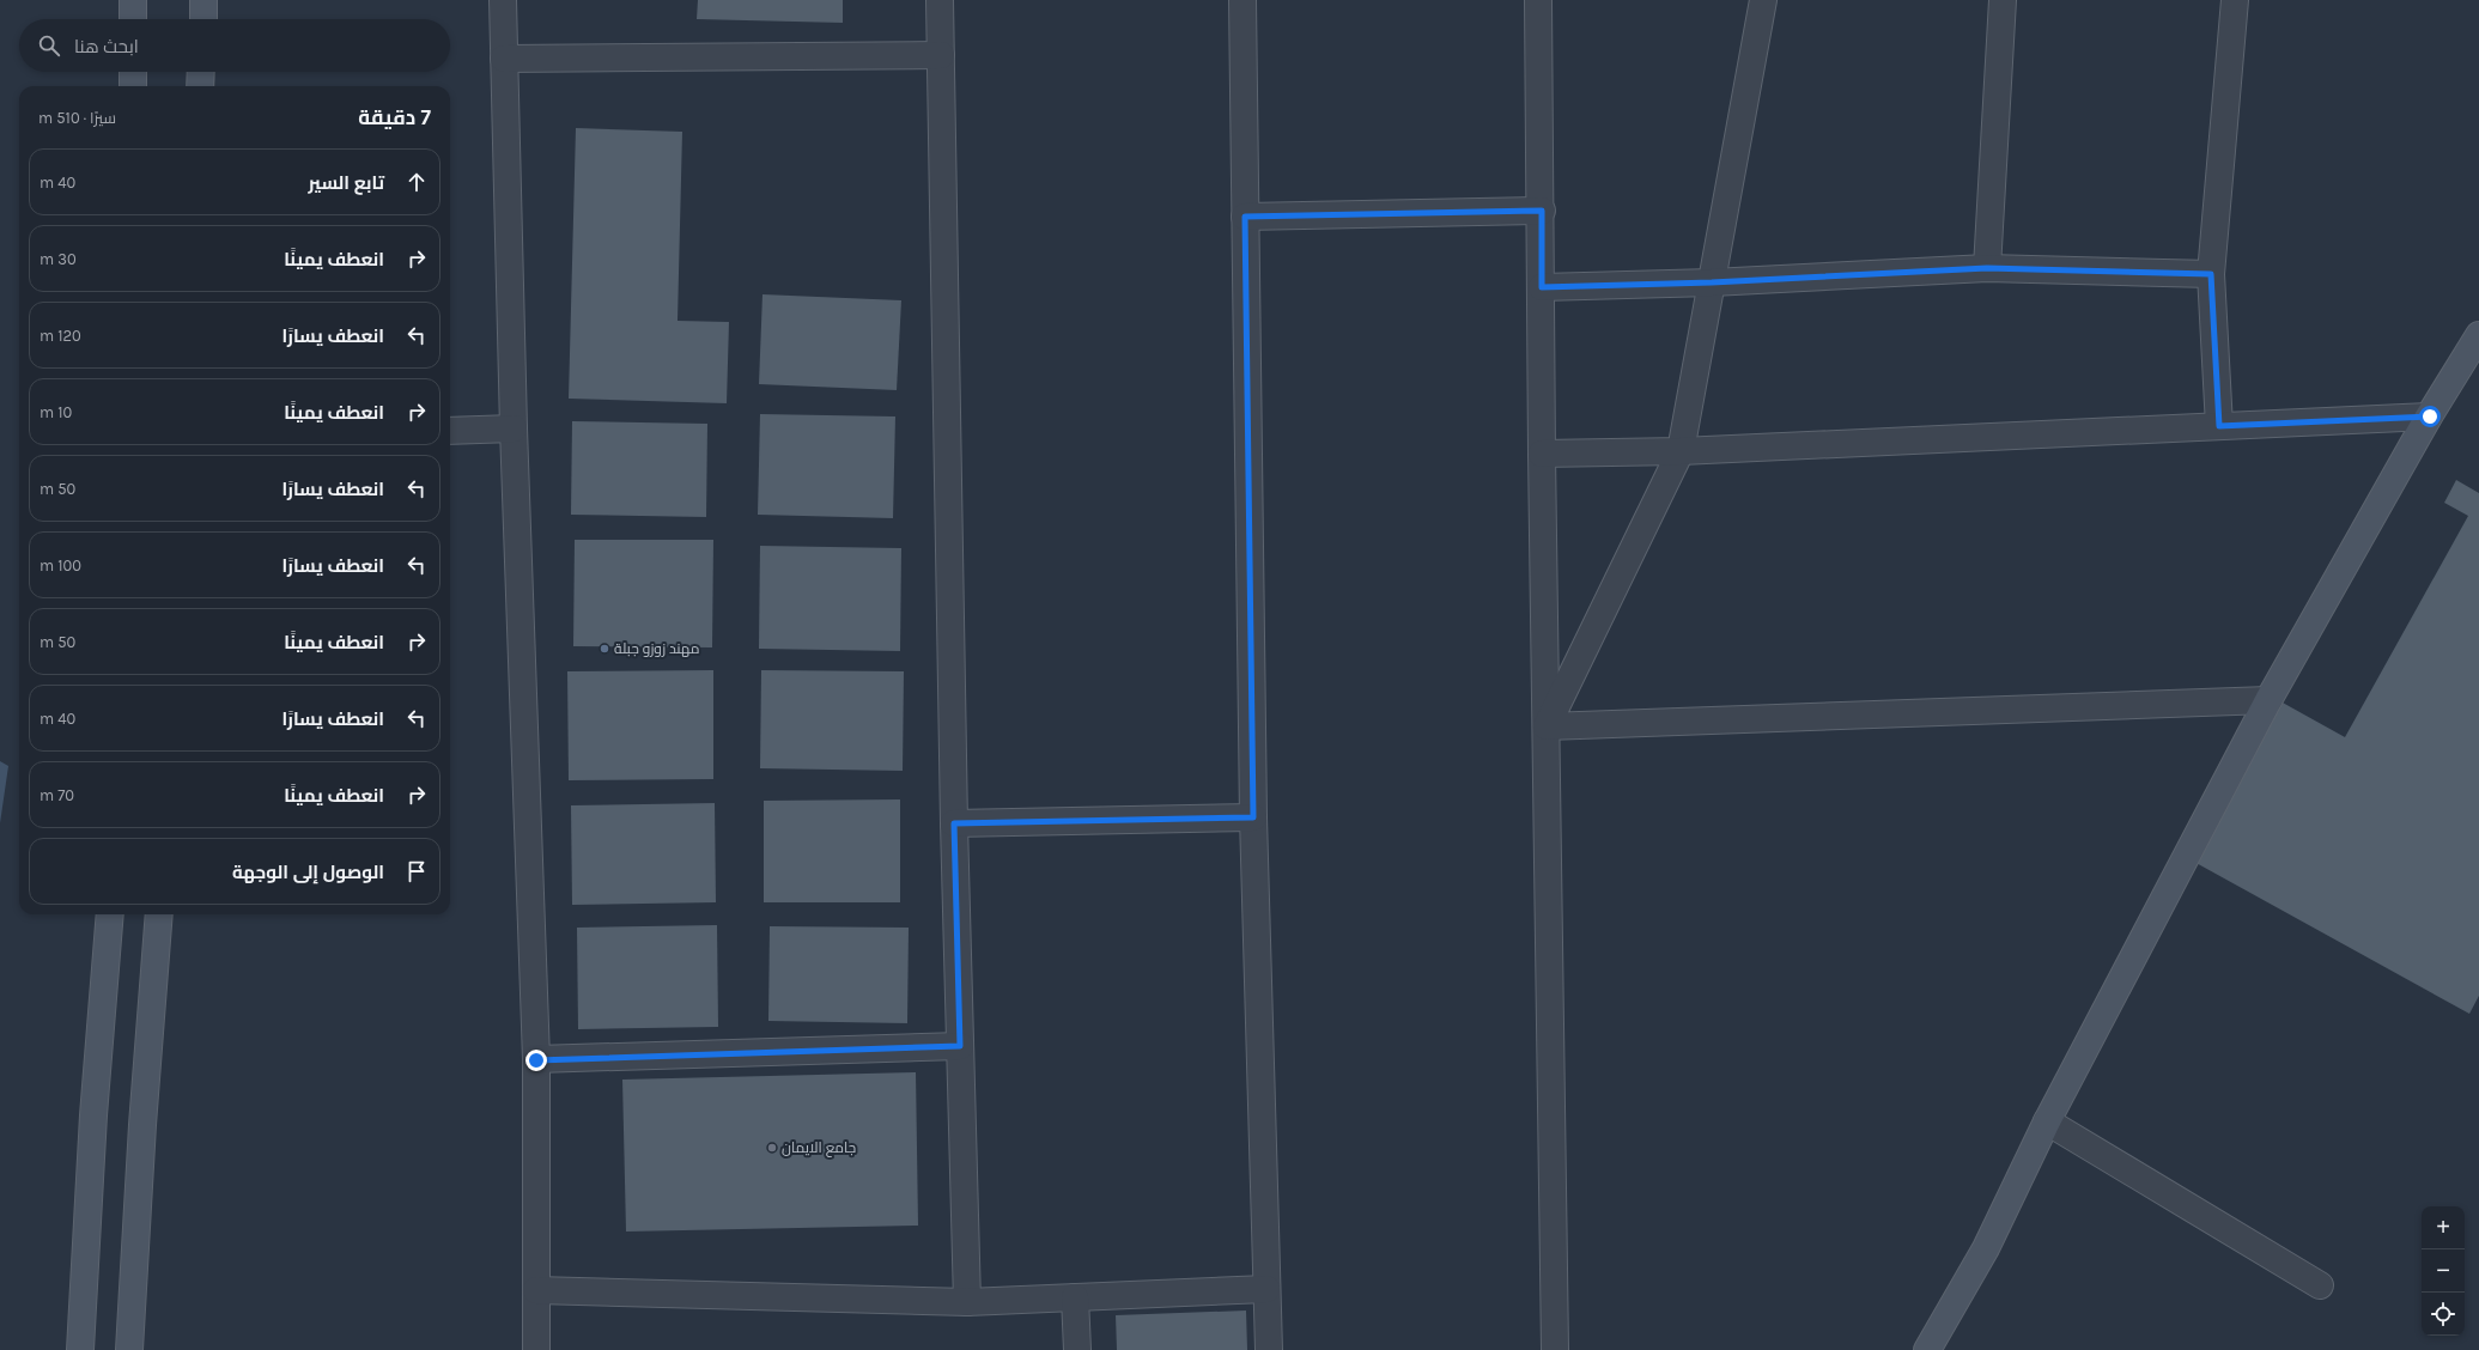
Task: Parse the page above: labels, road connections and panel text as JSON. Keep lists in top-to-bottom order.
{
  "places": ["مهند زوزو جبلة", "جامع الايمان"],
  "page": {
    "search": "ابحث هنا",
    "heading": ["7 دقيقة", "سيرًا · 510 m"],
    "list": [
      ["تابع السير", "40 m"],
      ["انعطف يمينًا", "30 m"],
      ["انعطف يسارًا", "120 m"],
      ["انعطف يمينًا", "10 m"],
      ["انعطف يسارًا", "50 m"],
      ["انعطف يسارًا", "100 m"],
      ["انعطف يمينًا", "50 m"],
      ["انعطف يسارًا", "40 m"],
      ["انعطف يمينًا", "70 m"],
      "الوصول إلى الوجهة"
    ],
    "map_buttons": ["+", "−"]
  }
}
